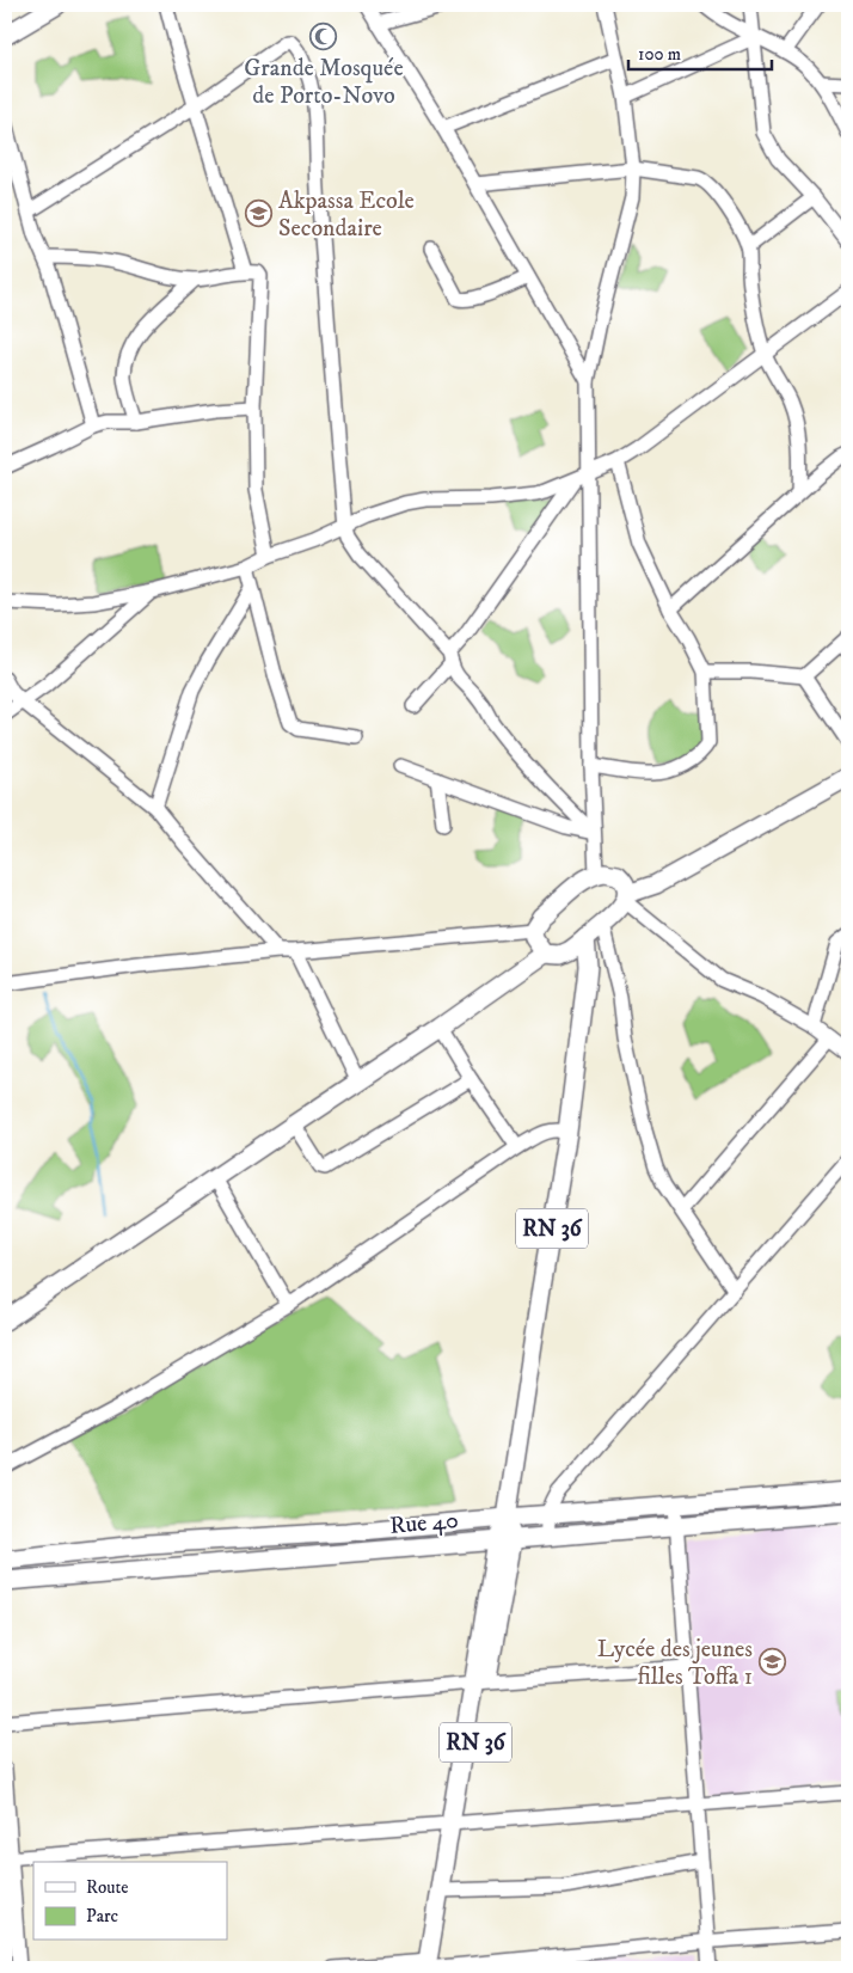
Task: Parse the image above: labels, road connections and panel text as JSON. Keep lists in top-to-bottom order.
{
  "streets": {
    "main road": ["RN 36", "Rue 40"]
  },
  "crossings": [
    ["RN 36", "Rue 40"]
  ],
  "places": {
    "mosque": ["Grande Mosquée de Porto-Novo"],
    "school or university": ["Akpassa Ecole Secondaire", "Lycée des jeunes filles Toffa 1"]
  },
  "legend": ["Route", "Parc"],
  "scale_bar": "100 m"
}
